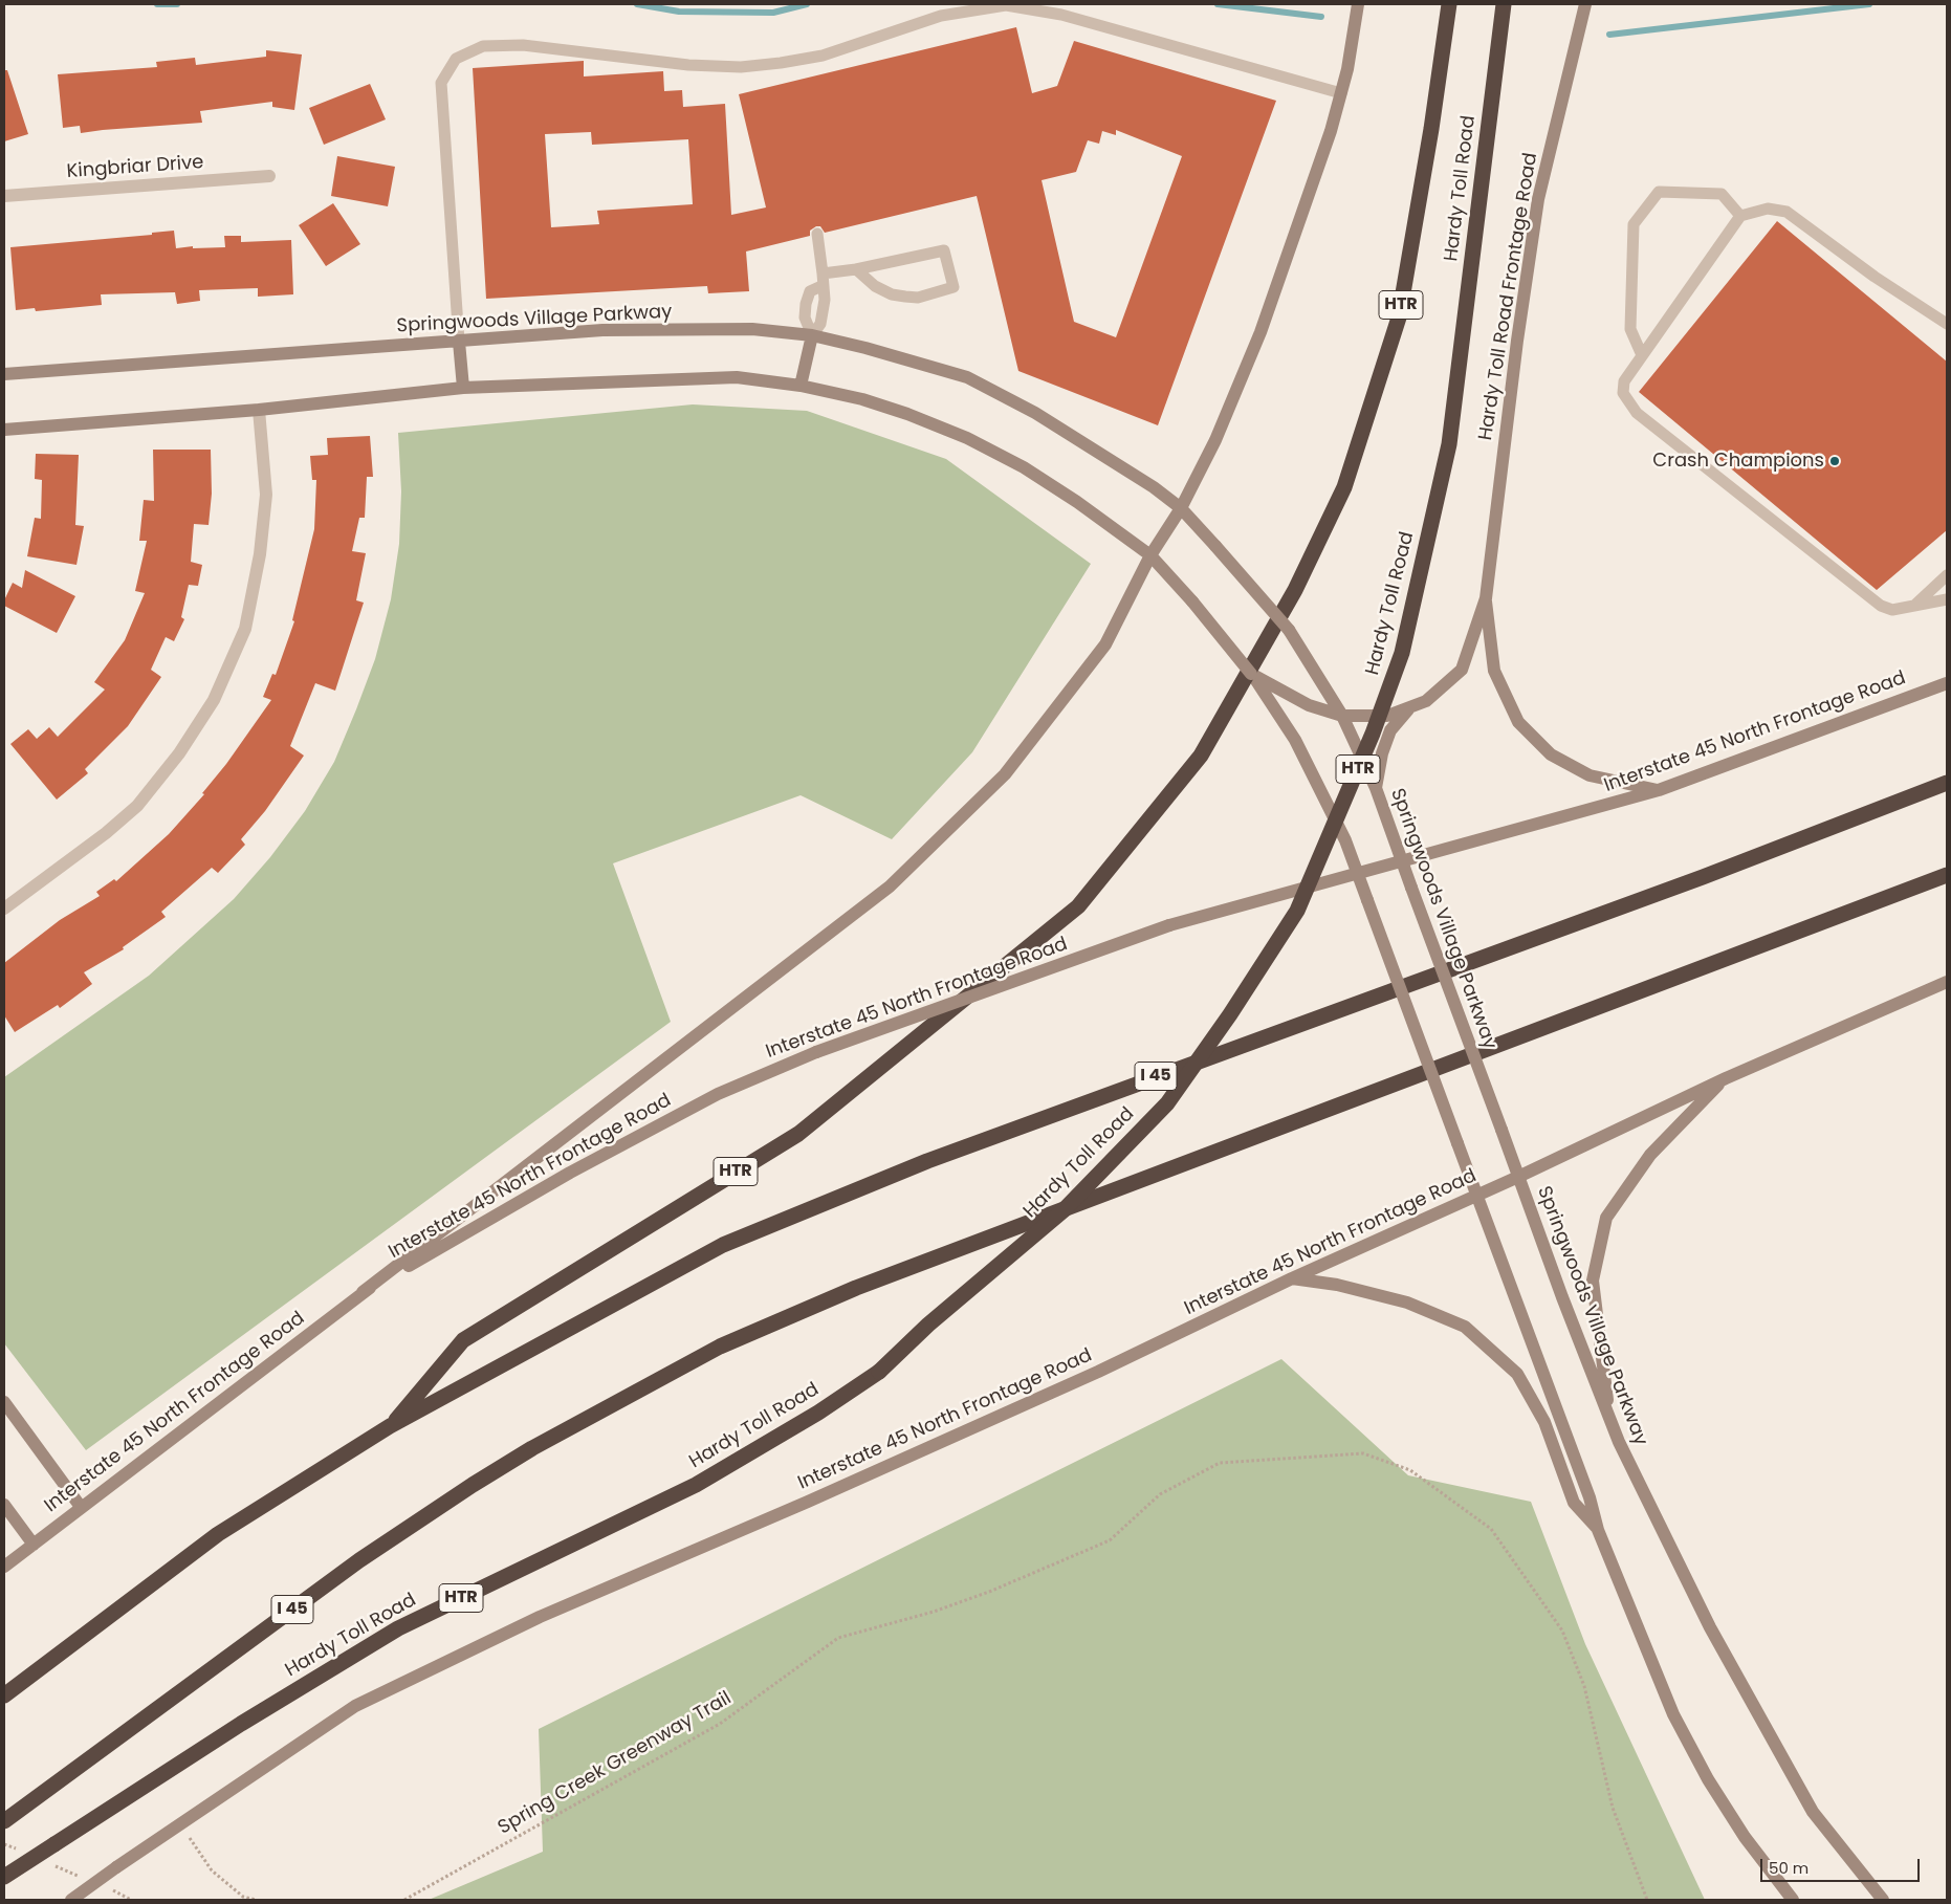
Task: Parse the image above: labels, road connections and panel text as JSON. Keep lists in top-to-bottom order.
{
  "streets": {
    "highway": ["Hardy Toll Road", "HTR", "I 45"],
    "main road": ["Hardy Toll Road Frontage Road", "Springwoods Village Parkway", "Interstate 45 North Frontage Road"],
    "street": ["Kingbriar Drive"],
    "path": ["Spring Creek Greenway Trail"]
  },
  "crossings": [
    ["Hardy Toll Road", "I 45"],
    ["Springwoods Village Parkway", "Interstate 45 North Frontage Road"]
  ],
  "places": ["Crash Champions"],
  "scale_bar": "50 m"
}
